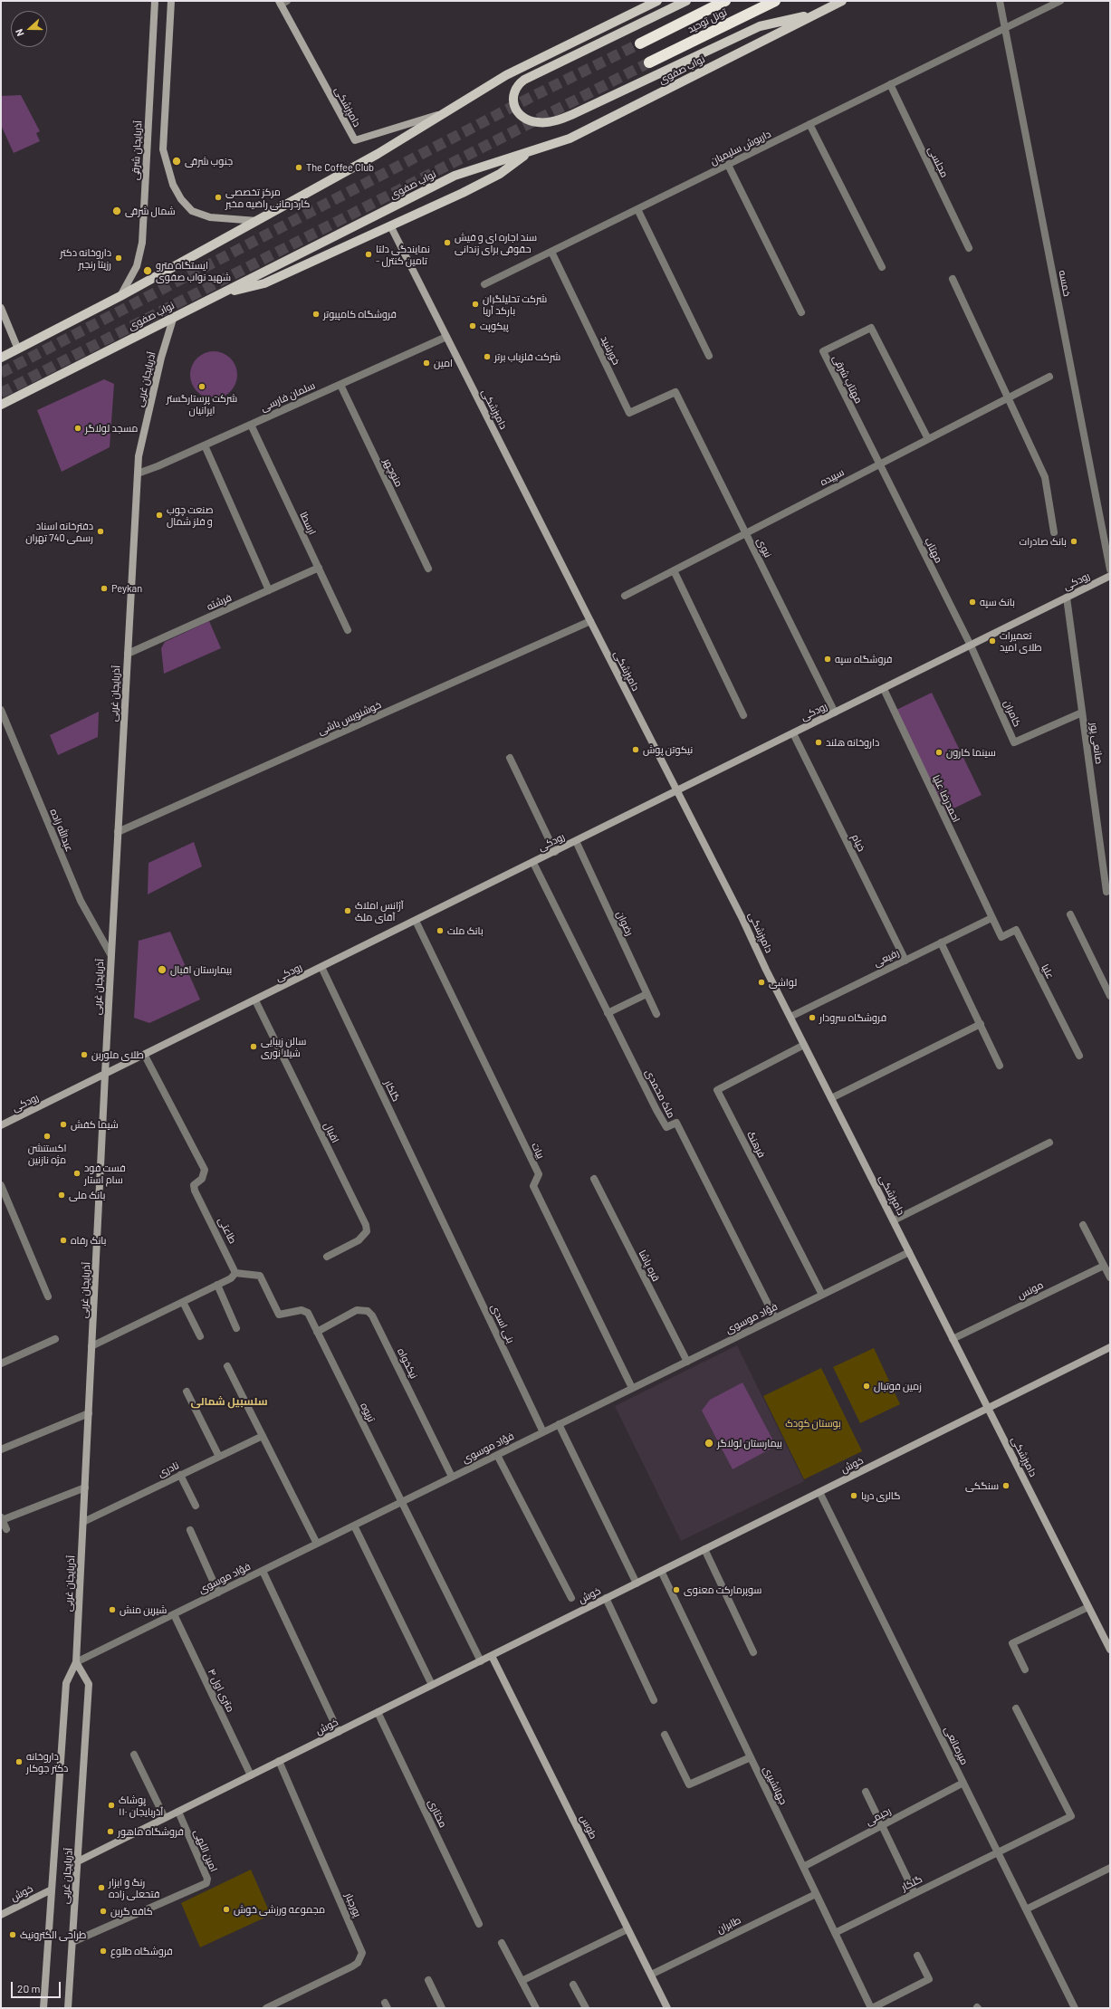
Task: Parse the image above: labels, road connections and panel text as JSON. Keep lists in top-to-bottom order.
{
  "streets": {
    "highway": ["تونل توحید"],
    "main road": [
      "نواب صفوی",
      "دامپزشکی",
      "آذربایجان شرقی",
      "آذربایجان غربی",
      "رودکی",
      "خوش",
      "طوس"
    ],
    "street": [
      "داریوش سلیمیان",
      "مجلسی",
      "خمسه",
      "خورشید",
      "مهتاب شرقی",
      "سلمان فارسی",
      "منوچهر",
      "سپیده",
      "ارسطا",
      "نبوی",
      "مهتاب",
      "فرشته",
      "کامران",
      "خوشنویس باشی",
      "صانعی پور",
      "احمدرضا علیا",
      "عبدالله زاده",
      "خیام",
      "رضوان",
      "رفیعی",
      "علیا",
      "گلکار",
      "ملک محمدی",
      "اقبال",
      "فرهنگ",
      "بیات",
      "طاعتی",
      "قره پاشا",
      "مونس",
      "فؤاد موسوی",
      "بنی اسدی",
      "نیکخواه",
      "تریوه",
      "نادری",
      "۴ متری اول",
      "میرصانعی",
      "جهانشیری",
      "مختاری",
      "رحیمی",
      "امین اللهی",
      "پورجبار",
      "طابران"
    ]
  },
  "crossings": [
    ["نواب صفوی", "آذربایجان غربی"],
    ["دامپزشکی", "سلمان فارسی"],
    ["دامپزشکی", "رودکی"],
    ["دامپزشکی", "خوشنویس باشی"],
    ["دامپزشکی", "رفیعی"],
    ["دامپزشکی", "فرهنگ"],
    ["دامپزشکی", "مونس"],
    ["دامپزشکی", "فؤاد موسوی"],
    ["دامپزشکی", "خوش"],
    ["داریوش سلیمیان", "مجلسی"],
    ["داریوش سلیمیان", "خمسه"],
    ["داریوش سلیمیان", "خورشید"],
    ["خورشید", "نبوی"],
    ["آذربایجان غربی", "سلمان فارسی"],
    ["آذربایجان غربی", "رودکی"],
    ["آذربایجان غربی", "فرشته"],
    ["آذربایجان غربی", "خوشنویس باشی"],
    ["آذربایجان غربی", "عبدالله زاده"],
    ["آذربایجان غربی", "فؤاد موسوی"],
    ["آذربایجان غربی", "خوش"],
    ["آذربایجان غربی", "نادری"],
    ["آذربایجان غربی", "امین اللهی"],
    ["مهتاب شرقی", "سپیده"],
    ["مهتاب شرقی", "مهتاب"],
    ["سلمان فارسی", "منوچهر"],
    ["سلمان فارسی", "ارسطا"],
    ["سپیده", "نبوی"],
    ["سپیده", "مهتاب"],
    ["ارسطا", "فرشته"],
    ["نبوی", "رودکی"],
    ["مهتاب", "رودکی"],
    ["مهتاب", "کامران"],
    ["رودکی", "کامران"],
    ["رودکی", "صانعی پور"],
    ["رودکی", "احمدرضا علیا"],
    ["رودکی", "خیام"],
    ["رودکی", "رضوان"],
    ["رودکی", "گلکار"],
    ["رودکی", "ملک محمدی"],
    ["رودکی", "اقبال"],
    ["رودکی", "بیات"],
    ["رودکی", "طاعتی"],
    ["کامران", "صانعی پور"],
    ["احمدرضا علیا", "رفیعی"],
    ["احمدرضا علیا", "علیا"],
    ["خیام", "رفیعی"],
    ["رفیعی", "علیا"],
    ["گلکار", "بنی اسدی"],
    ["گلکار", "میرصانعی"],
    ["گلکار", "جهانشیری"],
    ["ملک محمدی", "فؤاد موسوی"],
    ["فرهنگ", "فؤاد موسوی"],
    ["بیات", "فؤاد موسوی"],
    ["طاعتی", "تریوه"],
    ["قره پاشا", "فؤاد موسوی"],
    ["فؤاد موسوی", "بنی اسدی"],
    ["فؤاد موسوی", "نیکخواه"],
    ["فؤاد موسوی", "تریوه"],
    ["فؤاد موسوی", "۴ متری اول"],
    ["نیکخواه", "تریوه"],
    ["تریوه", "خوش"],
    ["خوش", "۴ متری اول"],
    ["خوش", "میرصانعی"],
    ["خوش", "جهانشیری"],
    ["خوش", "مختاری"],
    ["خوش", "طوس"],
    ["خوش", "امین اللهی"],
    ["خوش", "پورجبار"],
    ["میرصانعی", "رحیمی"],
    ["جهانشیری", "رحیمی"],
    ["جهانشیری", "طابران"],
    ["طوس", "طابران"]
  ],
  "districts": ["سلسبیل شمالی"],
  "parks": ["بوستان کودک"],
  "places": [
    "جنوب شرقی",
    "The Coffee Club",
    "مرکز تخصصی کاردرمانی راضیه مخبر",
    "شمال شرقی",
    "سند اجاره ای و فیش حقوقی برای زندانی",
    "نمایندگی دلتا - تامین کنترل",
    "داروخانه دکتر رزیتا رنجبر",
    "ایستگاه مترو شهید نواب صفوی",
    "شرکت تحلیلگران بارکد آریا",
    "فروشگاه کامپیوتر",
    "پیکوپت",
    "شرکت فلزیاب برتر",
    "امین",
    "شرکت پرستارگستر ایرانیان",
    "مسجد لولاگر",
    "صنعت چوب و فلز شمال",
    "دفترخانه اسناد رسمی 740 تهران",
    "بانک صادرات",
    "Peykan",
    "بانک سپه",
    "تعمیرات طلای امید",
    "فروشگاه سپه",
    "داروخانه هلند",
    "نیکوتن پوش",
    "سینما کارون",
    "آژانس املاک آقای ملِک",
    "بانک ملت",
    "بیمارستان اقبال",
    "لواشی",
    "فروشگاه سرودار",
    "سالن زیبایی شیلا نوری",
    "طلای ملورین",
    "شیما کفش",
    "اکستنشن مژه نازنین",
    "فست فود سام استار",
    "بانک ملی",
    "بانک رفاه",
    "زمین فوتبال",
    "بیمارستان لولاگر",
    "سنگکی",
    "گالری دریا",
    "سوپرمارکت معنوی",
    "شیرین منش",
    "داروخانه دکتر جوکار",
    "پوشاک آذربایجان ۱۱۰",
    "فروشگاه ماهور",
    "رنگ و ابزار فتحعلی زاده",
    "مجموعه ورزشی خوش",
    "کافه گرین",
    "طراحی الکترونیک",
    "فروشگاه طلوع"
  ],
  "scale_bar": "20 m",
  "north": "left"
}
